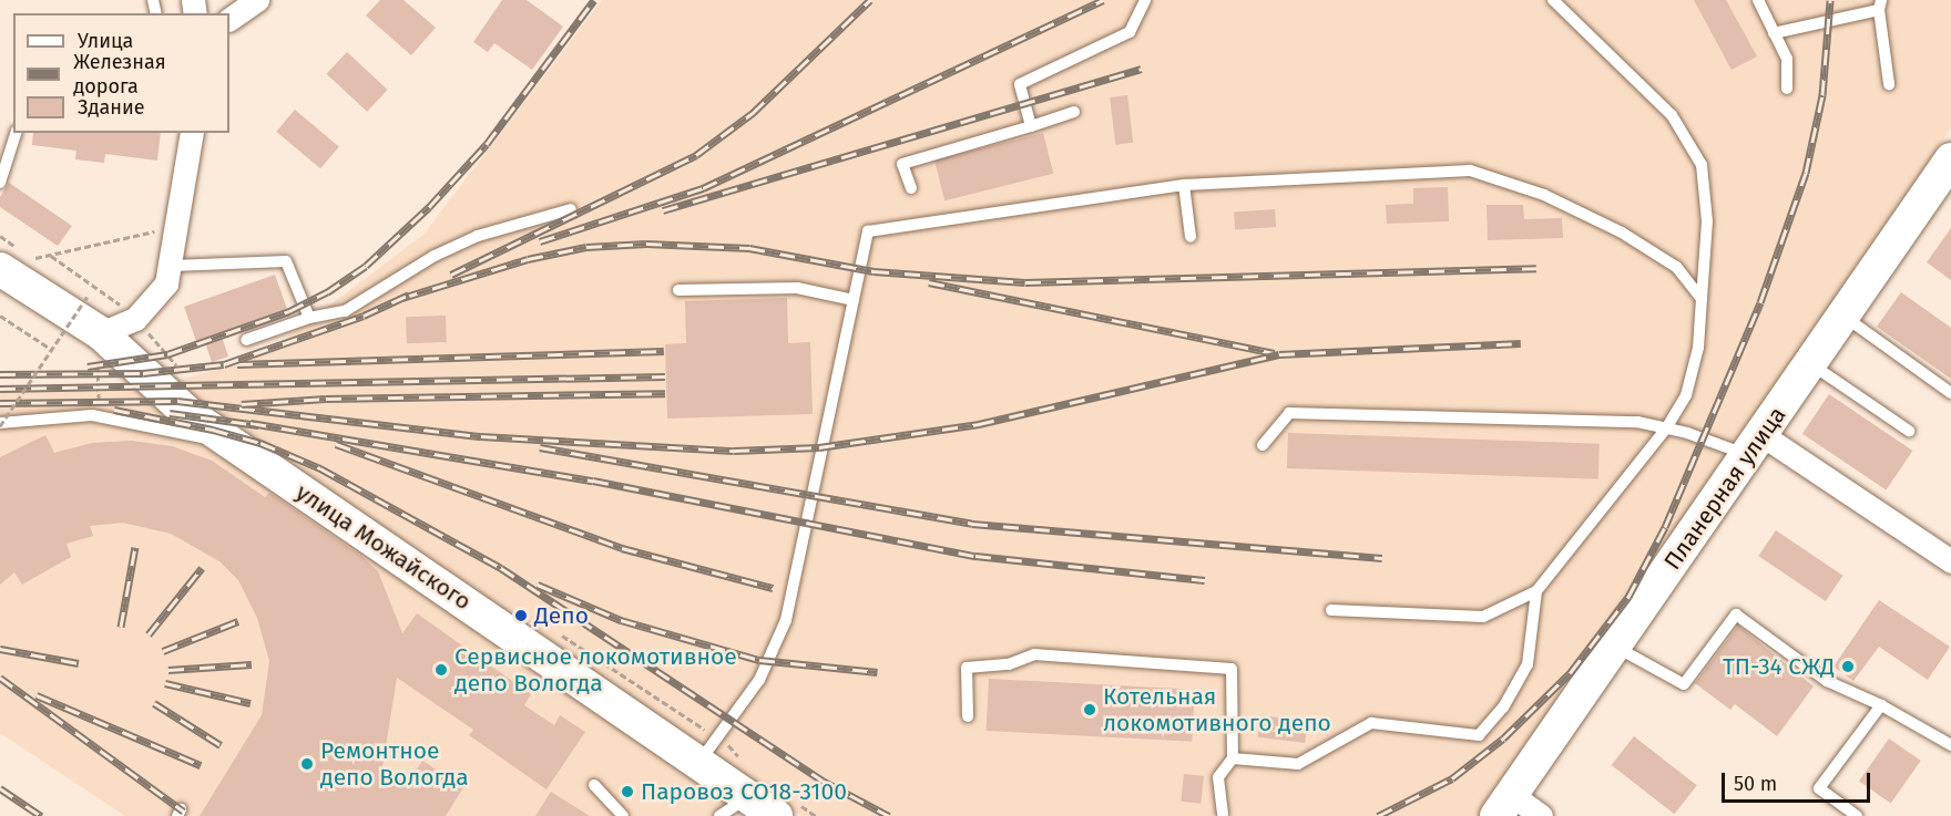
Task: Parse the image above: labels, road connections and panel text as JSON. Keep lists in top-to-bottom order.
{
  "streets": {
    "main road": ["Планерная улица", "улица Можайского"]
  },
  "places": [
    "Депо",
    "ТП-34 СЖД",
    "Сервисное локомотивное депо Вологда",
    "Котельная локомотивного депо",
    "Ремонтное депо Вологда",
    "Паровоз СО18-3100"
  ],
  "legend": ["Улица", "Железная дорога", "Здание"],
  "scale_bar": "50 m"
}
